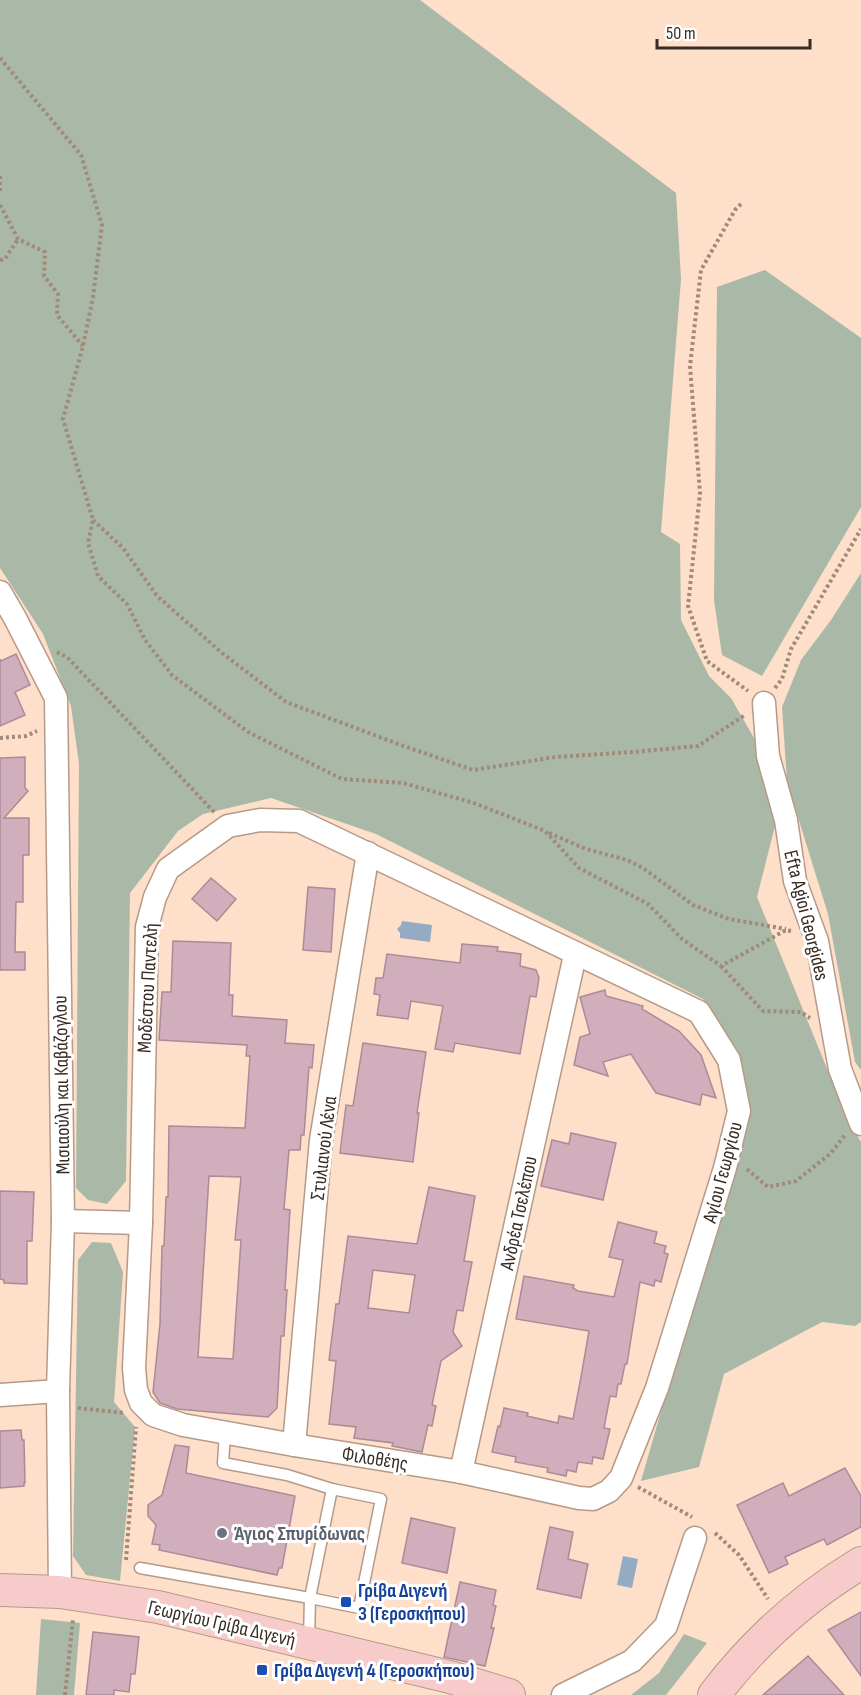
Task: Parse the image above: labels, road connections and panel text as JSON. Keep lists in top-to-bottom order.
{
  "streets": {
    "street": [
      "Efta Agioi Georgides",
      "Μοδέστου Παντελή",
      "Μισιαούλη και Καβάζογλου",
      "Στυλιανού Λένα",
      "Αγίου Γεωργίου",
      "Ανδρέα Τσελέπου",
      "Φιλοθέης",
      "Γεωργίου Γρίβα Διγενή"
    ]
  },
  "crossings": [
    ["Μοδέστου Παντελή", "Στυλιανού Λένα"],
    ["Μοδέστου Παντελή", "Αγίου Γεωργίου"],
    ["Μοδέστου Παντελή", "Φιλοθέης"],
    ["Μισιαούλη και Καβάζογλου", "Γεωργίου Γρίβα Διγενή"],
    ["Στυλιανού Λένα", "Αγίου Γεωργίου"],
    ["Στυλιανού Λένα", "Φιλοθέης"],
    ["Αγίου Γεωργίου", "Ανδρέα Τσελέπου"],
    ["Αγίου Γεωργίου", "Φιλοθέης"],
    ["Ανδρέα Τσελέπου", "Φιλοθέης"]
  ],
  "places": {
    "other": ["Άγιος Σπυρίδωνας"],
    "transit": ["Γρίβα Διγενή 3 (Γεροσκήπου)", "Γρίβα Διγενή 4 (Γεροσκήπου)"]
  },
  "scale_bar": "50 m"
}
